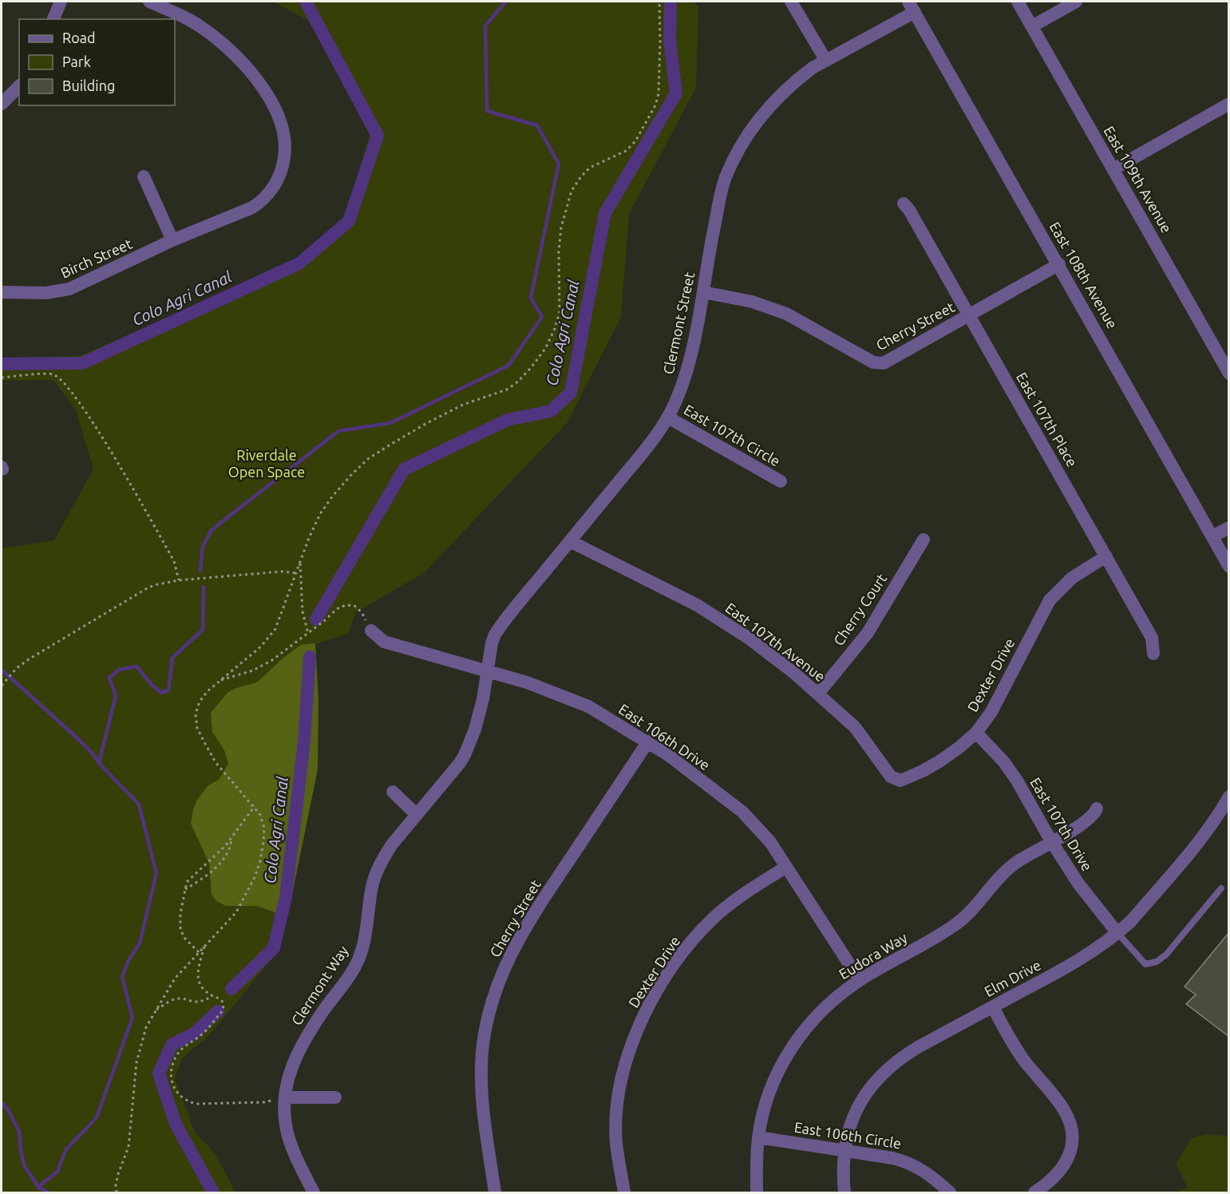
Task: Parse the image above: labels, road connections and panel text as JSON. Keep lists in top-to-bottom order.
{
  "streets": {
    "street": [
      "East 109th Avenue",
      "Birch Street",
      "East 108th Avenue",
      "Clermont Street",
      "Cherry Street",
      "East 107th Place",
      "East 107th Circle",
      "Cherry Court",
      "East 107th Avenue",
      "Dexter Drive",
      "East 106th Drive",
      "East 107th Drive",
      "Eudora Way",
      "Elm Drive",
      "Clermont Way",
      "East 106th Circle"
    ]
  },
  "crossings": [
    ["East 108th Avenue", "Clermont Street"],
    ["East 108th Avenue", "Cherry Street"],
    ["Clermont Street", "Cherry Street"],
    ["Clermont Street", "East 107th Circle"],
    ["Clermont Street", "East 107th Avenue"],
    ["Clermont Street", "East 106th Drive"],
    ["Clermont Street", "Clermont Way"],
    ["Cherry Street", "East 107th Place"],
    ["Cherry Street", "East 106th Drive"],
    ["East 107th Place", "Dexter Drive"],
    ["Cherry Court", "East 107th Avenue"],
    ["East 107th Avenue", "Dexter Drive"],
    ["Dexter Drive", "East 106th Drive"],
    ["Dexter Drive", "East 107th Drive"],
    ["East 106th Drive", "Eudora Way"],
    ["East 106th Drive", "Clermont Way"],
    ["East 107th Drive", "Eudora Way"],
    ["East 107th Drive", "Elm Drive"],
    ["Eudora Way", "East 106th Circle"],
    ["Elm Drive", "East 106th Circle"]
  ],
  "water": ["Colo Agri Canal"],
  "parks": ["Riverdale Open Space"],
  "legend": ["Road", "Park", "Building"]
}
